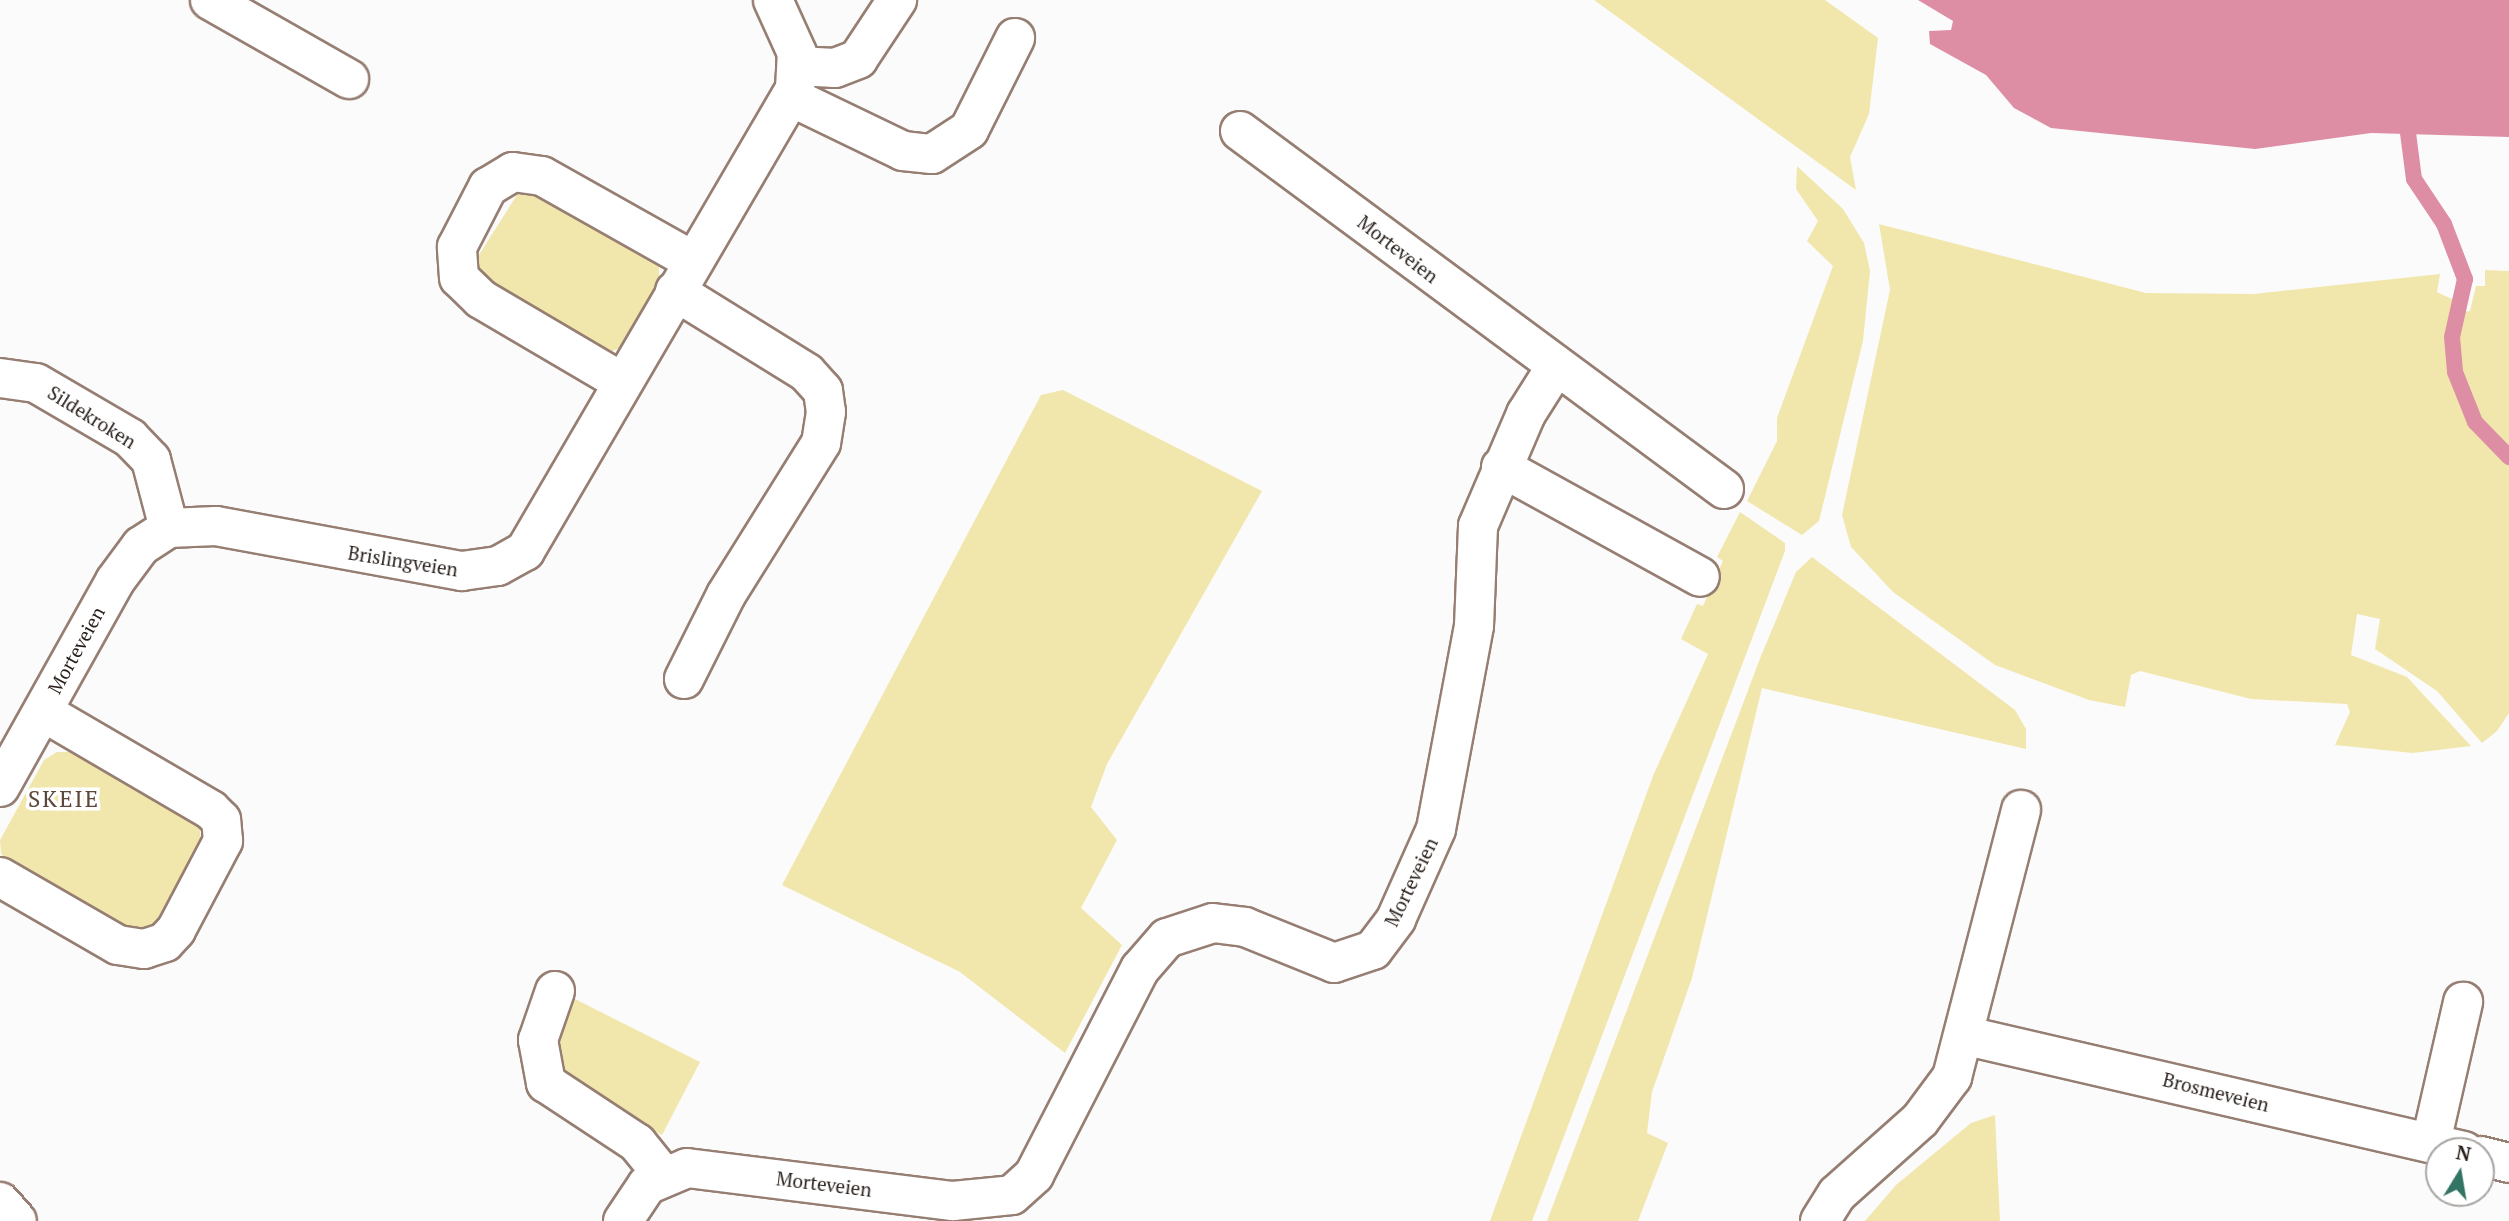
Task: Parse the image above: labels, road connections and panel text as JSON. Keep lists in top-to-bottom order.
{
  "streets": {
    "street": [
      "Morteveien",
      "Sildekroken",
      "Brislingveien",
      "Brosmeveien"
    ]
  },
  "crossings": [
    ["Morteveien", "Sildekroken"],
    ["Morteveien", "Brislingveien"],
    ["Sildekroken", "Brislingveien"]
  ],
  "districts": ["SKEIE"],
  "north": "top"
}
